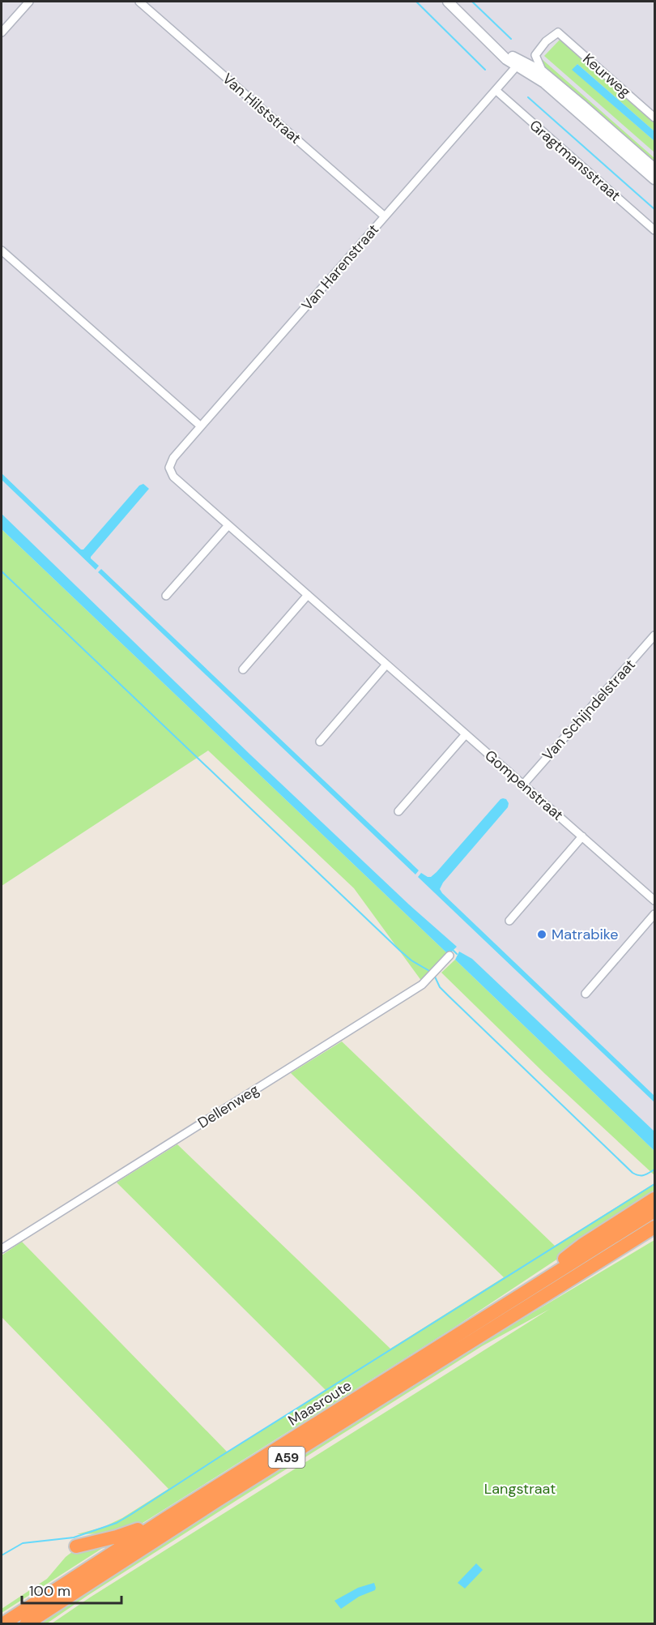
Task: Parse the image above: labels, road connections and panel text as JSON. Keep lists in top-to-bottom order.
{
  "streets": {
    "highway": ["Maasroute", "A59"],
    "street": [
      "Keurweg",
      "Van Hilststraat",
      "Gragtmansstraat",
      "Van Harenstraat",
      "Van Schijndelstraat",
      "Gompenstraat",
      "Dellenweg"
    ]
  },
  "crossings": [
    ["Van Hilststraat", "Van Harenstraat"],
    ["Gragtmansstraat", "Van Harenstraat"],
    ["Van Harenstraat", "Gompenstraat"],
    ["Van Schijndelstraat", "Gompenstraat"],
    ["Maasroute", "A59"]
  ],
  "parks": ["Langstraat"],
  "places": ["Matrabike"],
  "scale_bar": "100 m"
}
